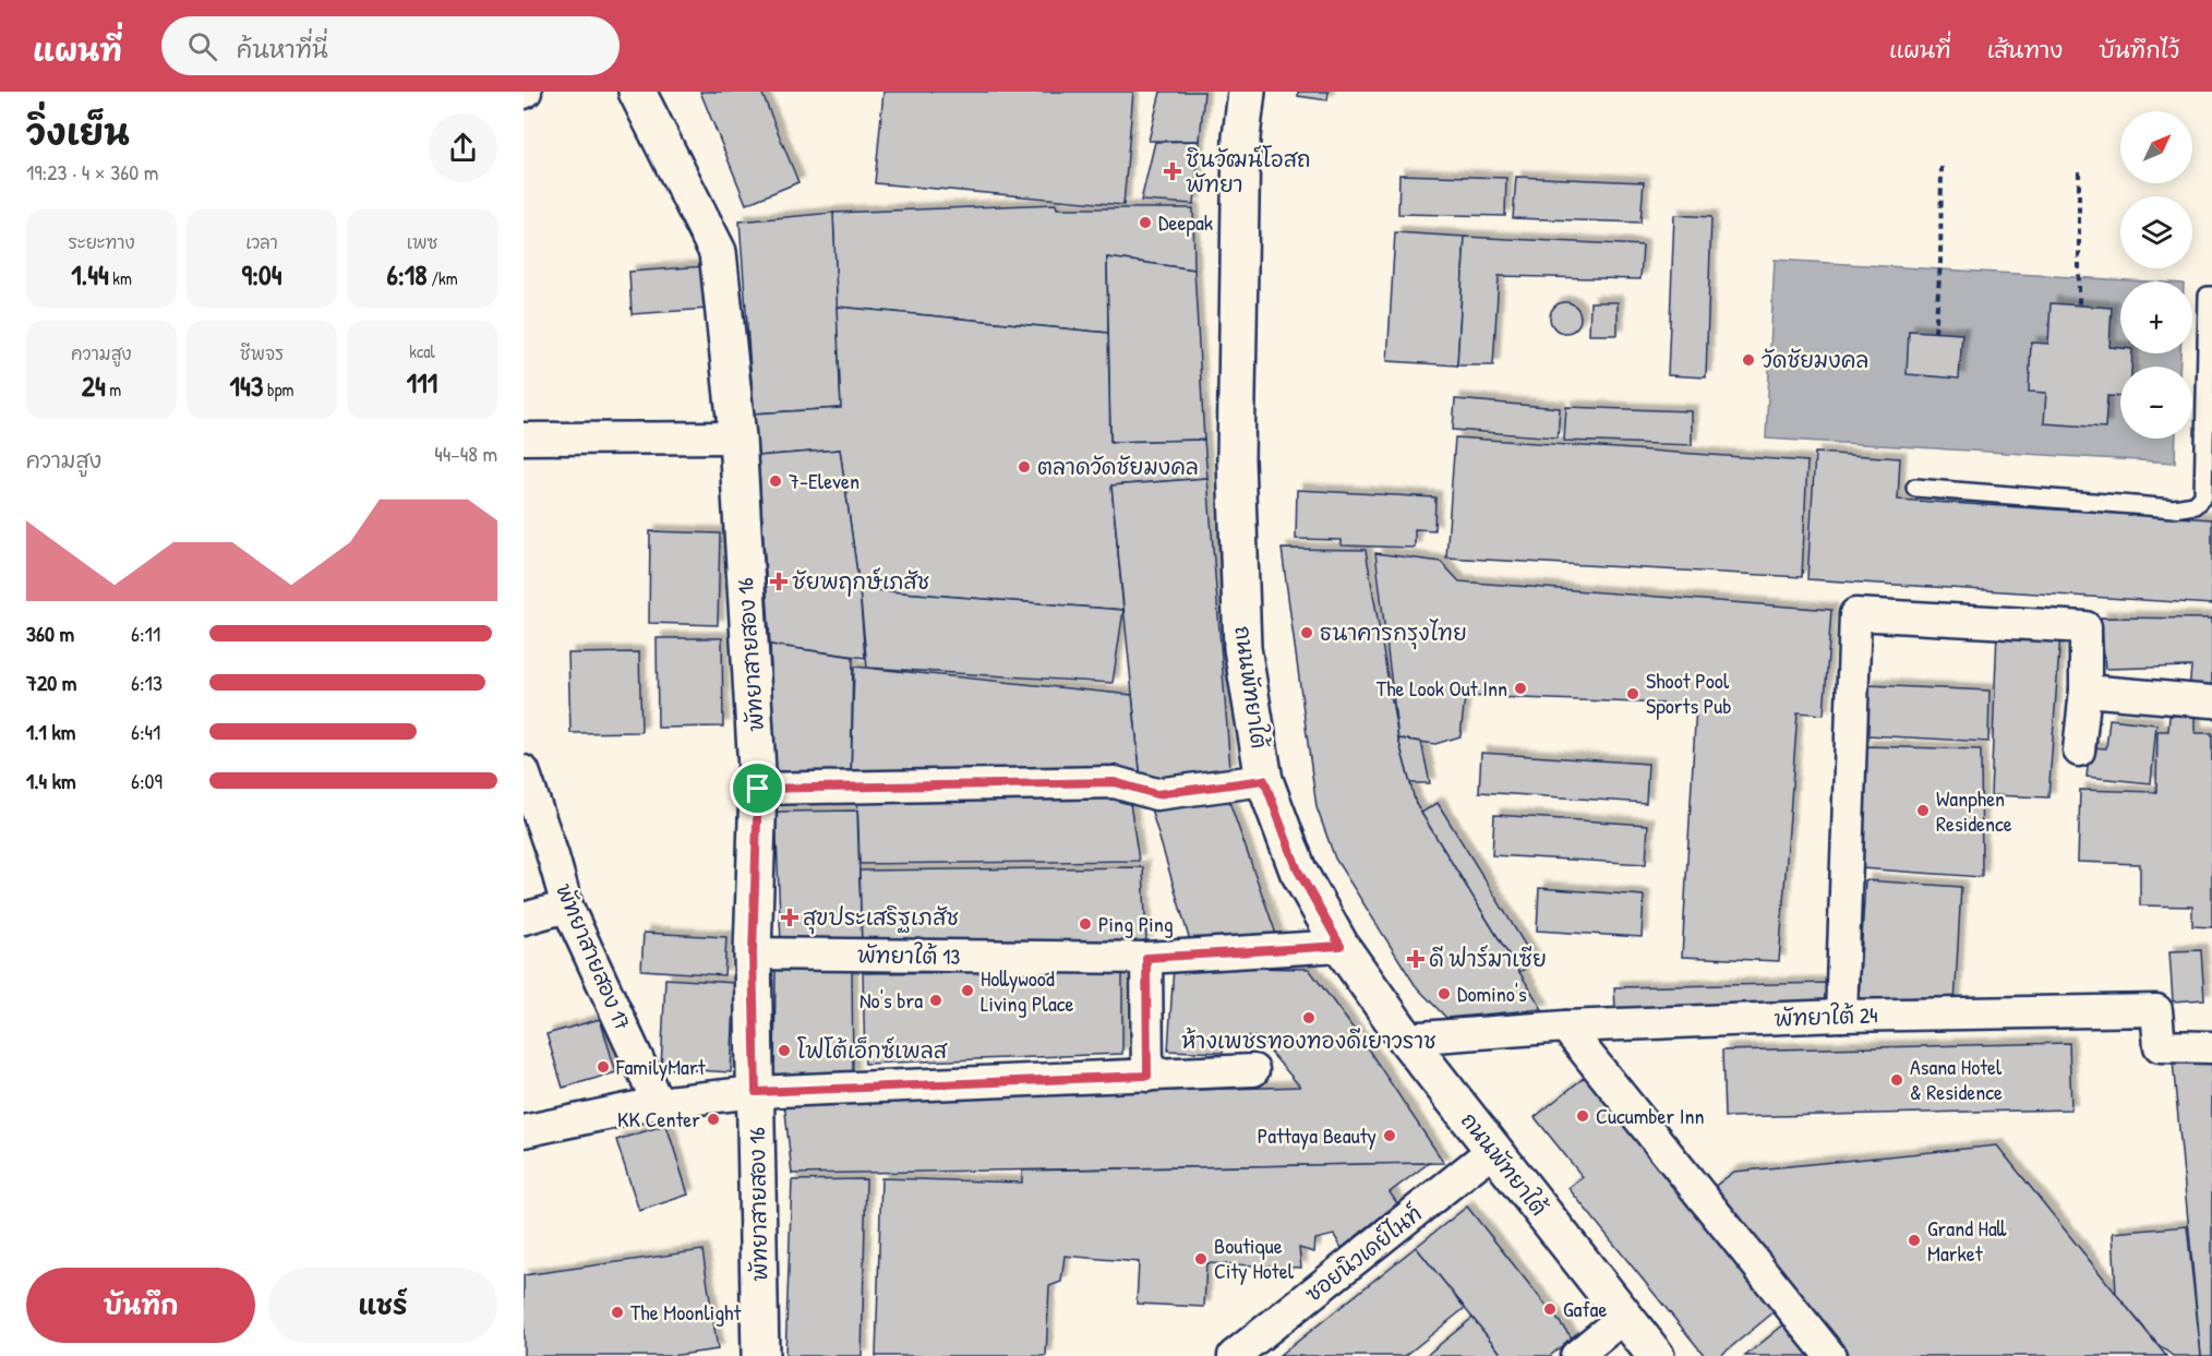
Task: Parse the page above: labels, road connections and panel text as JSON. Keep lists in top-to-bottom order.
{
  "streets": {
    "main road": ["พัทยาสายสอง 16", "ถนนพัทยาใต้"],
    "street": [
      "พัทยาใต้ 13",
      "พัทยาสายสอง 17",
      "พัทยาใต้ 24",
      "ซอยนิวเดย์ไนท์"
    ]
  },
  "crossings": [
    ["พัทยาสายสอง 16", "พัทยาใต้ 13"],
    ["ถนนพัทยาใต้", "พัทยาใต้ 13"],
    ["ถนนพัทยาใต้", "พัทยาใต้ 24"],
    ["ถนนพัทยาใต้", "ซอยนิวเดย์ไนท์"]
  ],
  "places": {
    "health": [
      "ชินวัฒน์โอสถ พัทยา",
      "ชัยพฤกษ์เภสัช",
      "สุขประเสริฐเภสัช",
      "ดี ฟาร์มาเซีย"
    ],
    "other": [
      "Deepak",
      "วัดชัยมงคล",
      "ตลาดวัดชัยมงคล",
      "7-Eleven",
      "ธนาคารกรุงไทย",
      "The Look Out Inn",
      "Shoot Pool Sports Pub",
      "Wanphen Residence",
      "Ping Ping",
      "Hollywood Living Place",
      "Domino's",
      "No's bra",
      "ห้างเพชรทองทองดีเยาวราช",
      "โฟโต้เอ็กซ์เพลส",
      "FamilyMart",
      "Asana Hotel & Residence",
      "Cucumber Inn",
      "KK Center",
      "Pattaya Beauty",
      "Grand Hall Market",
      "Boutique City Hotel",
      "Gafae",
      "The Moonlight"
    ]
  },
  "north": "top right",
  "page": {
    "header": "แผนที่",
    "search": "ค้นหาที่นี่",
    "nav": ["แผนที่", "เส้นทาง", "บันทึกไว้"],
    "heading": ["วิ่งเย็น", "19:23 · 4 × 360 m"],
    "map_buttons": ["+", "−"],
    "stats": [
      ["ระยะทาง", "1.44 km"],
      ["เวลา", "9:04"],
      ["เพซ", "6:18 /km"],
      ["ความสูง", "24 m"],
      ["ชีพจร", "143 bpm"],
      ["kcal", "111"]
    ],
    "chart": ["ความสูง", "44–48 m"],
    "list": [
      {
        "name": "360 m",
        "note": "6:11"
      },
      {
        "name": "720 m",
        "note": "6:13"
      },
      {
        "name": "1.1 km",
        "note": "6:41"
      },
      {
        "name": "1.4 km",
        "note": "6:09"
      }
    ],
    "buttons": ["บันทึก", "แชร์"]
  }
}
